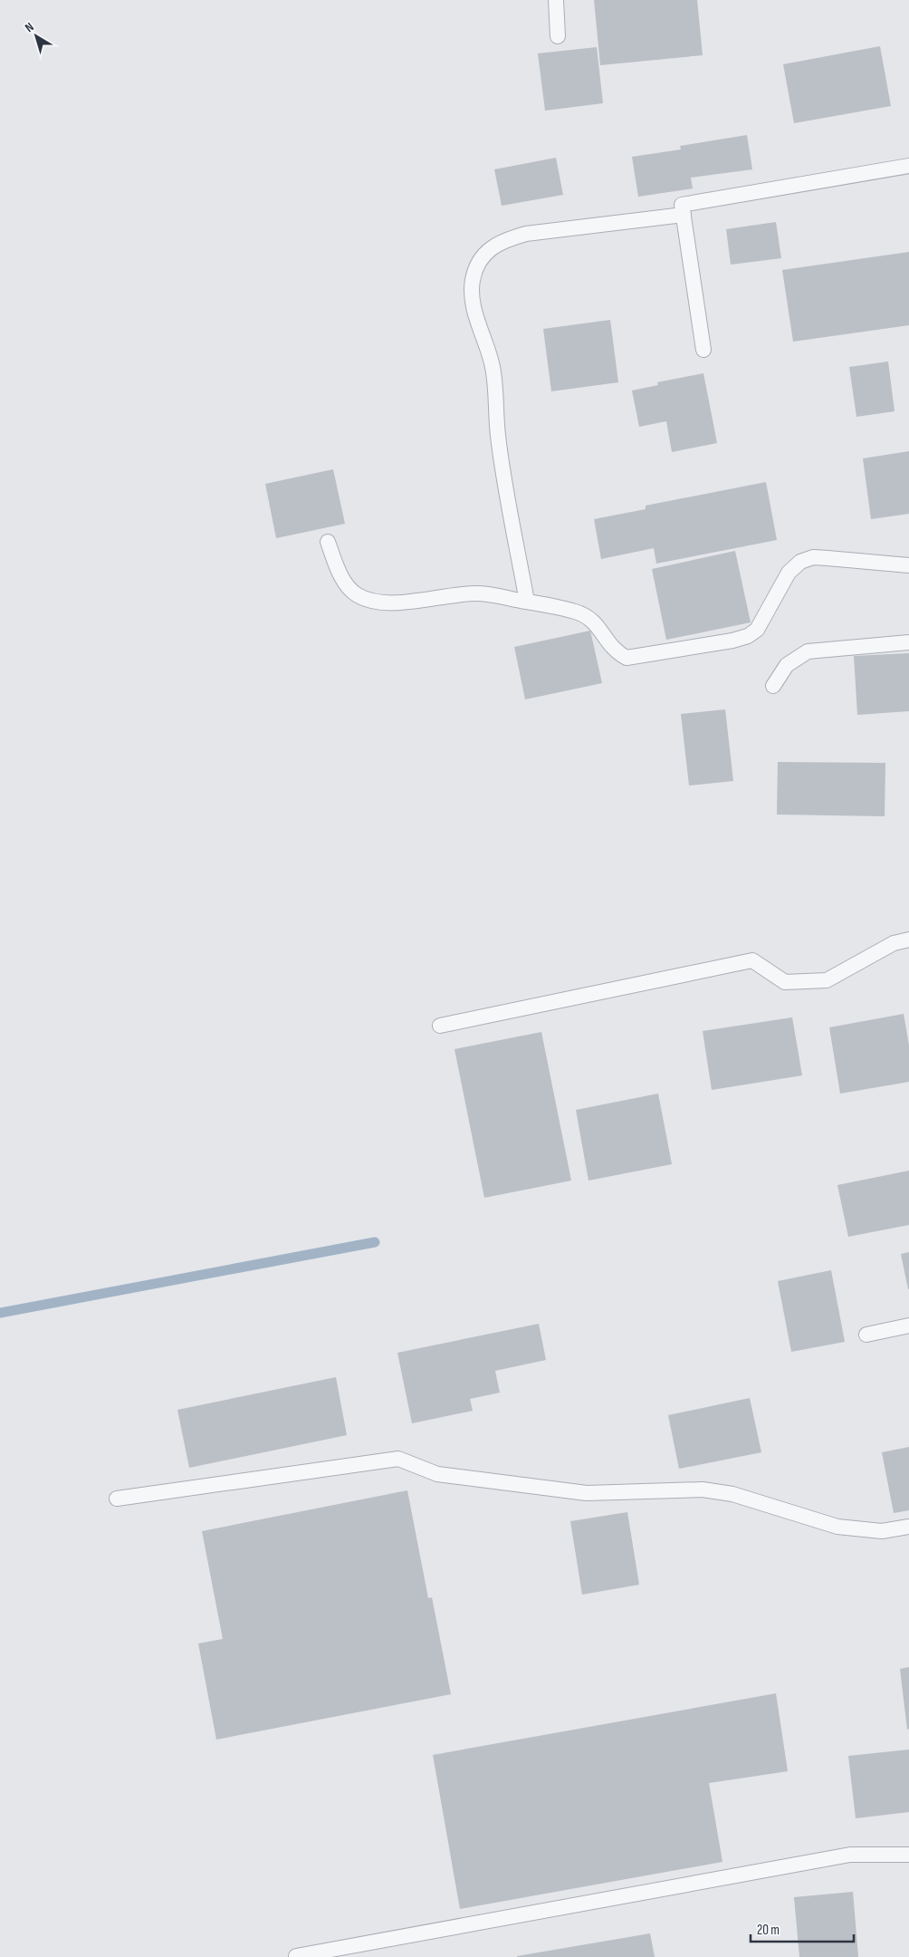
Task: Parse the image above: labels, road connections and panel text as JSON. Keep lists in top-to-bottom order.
{
  "scale_bar": "20 m",
  "north": "top left"
}
